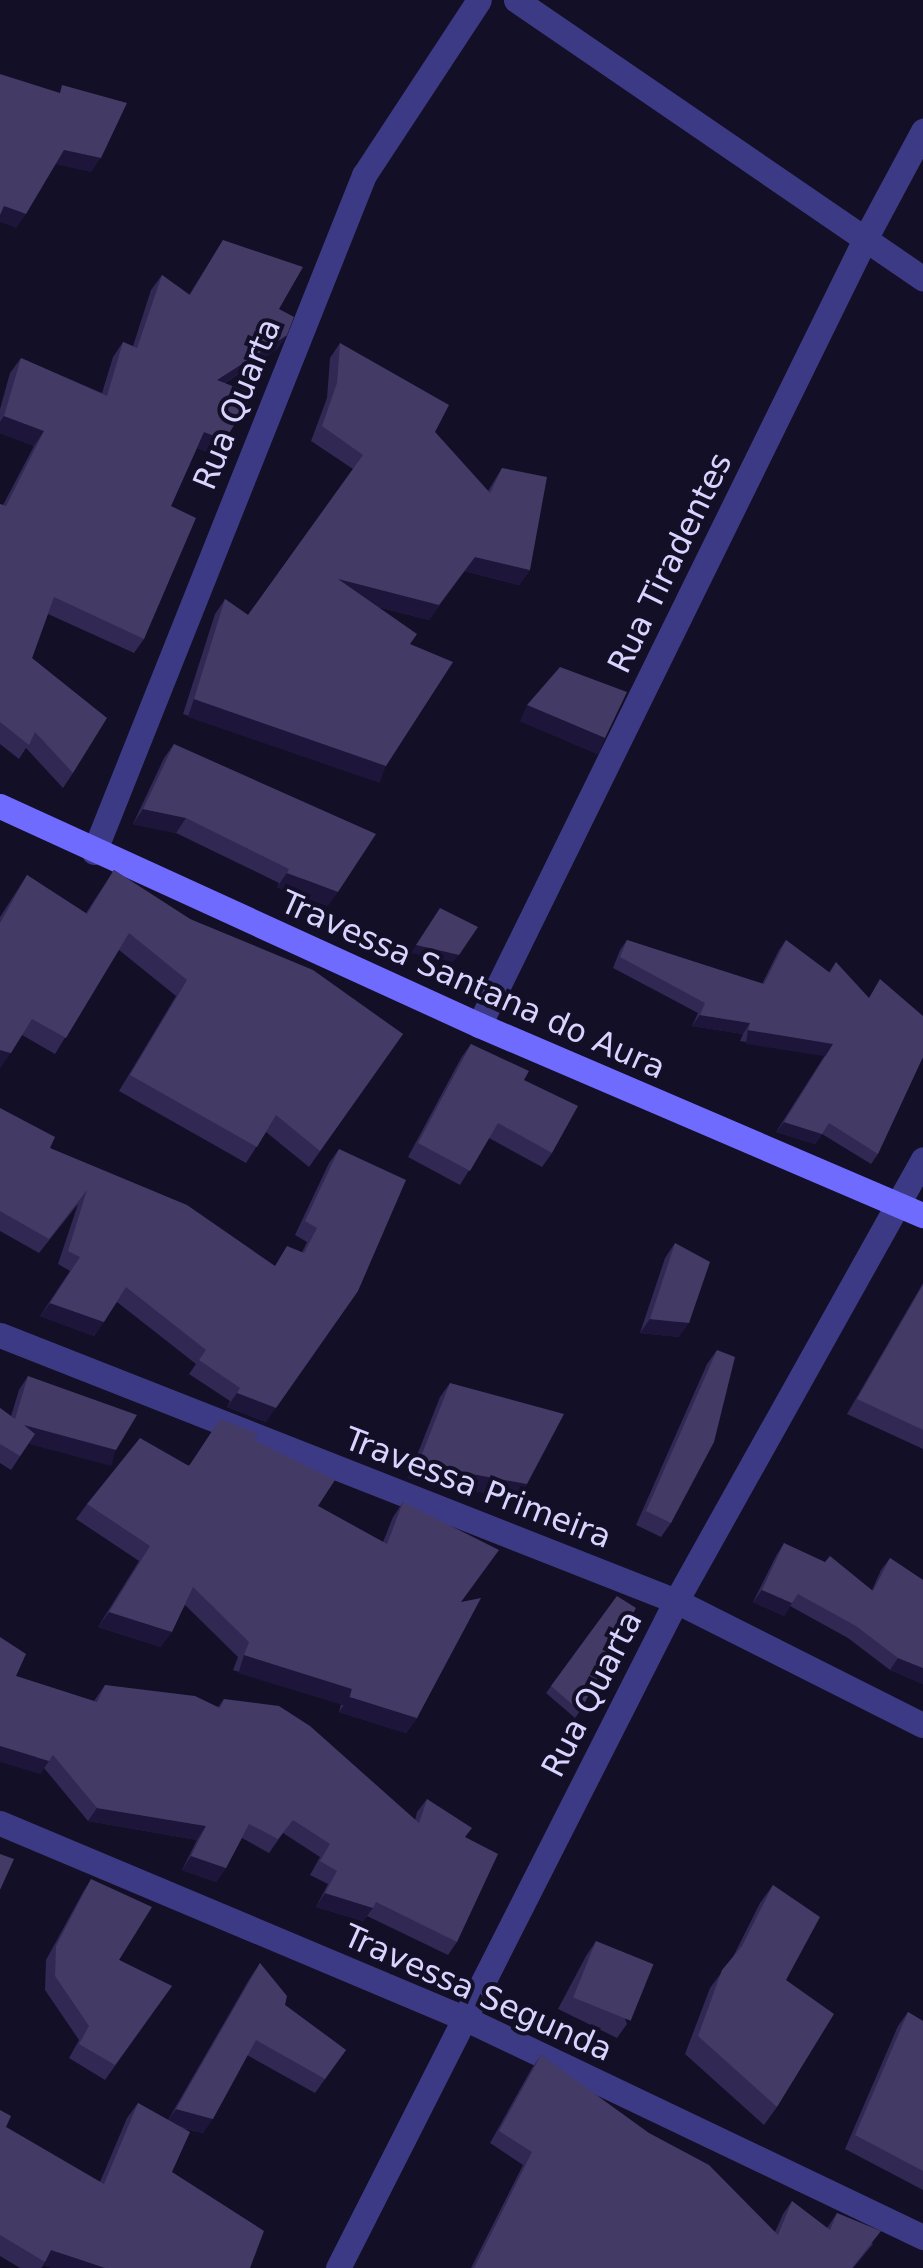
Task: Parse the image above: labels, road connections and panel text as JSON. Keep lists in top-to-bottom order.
{
  "streets": {
    "street": [
      "Rua Quarta",
      "Rua Tiradentes",
      "Travessa Santana do Aura",
      "Travessa Primeira",
      "Travessa Segunda"
    ]
  },
  "crossings": [
    ["Rua Quarta", "Travessa Santana do Aura"],
    ["Rua Quarta", "Travessa Primeira"],
    ["Rua Quarta", "Travessa Segunda"],
    ["Rua Tiradentes", "Travessa Santana do Aura"]
  ]
}
